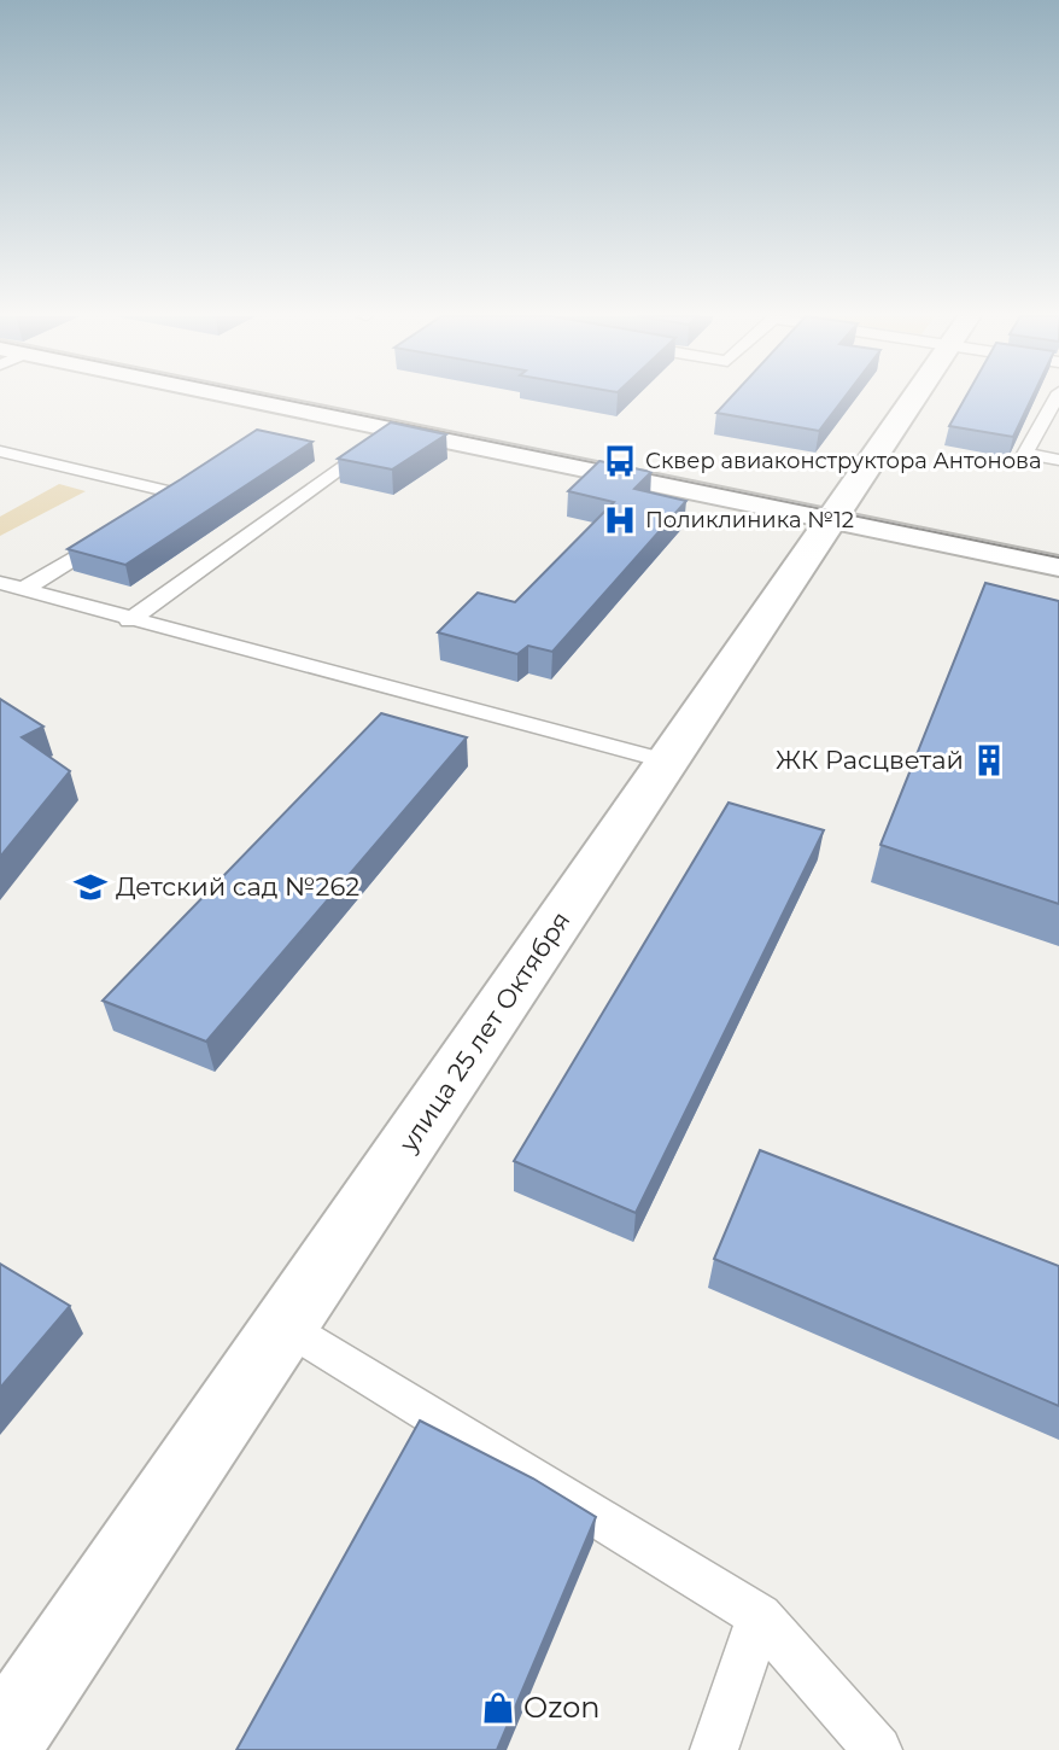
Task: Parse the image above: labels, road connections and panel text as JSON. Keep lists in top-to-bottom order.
{
  "streets": {
    "main road": ["улица 25 лет Октября"]
  },
  "places": {
    "bus stop": ["Сквер авиаконструктора Антонова"],
    "hospital": ["Поликлиника №12"],
    "building": ["ЖК Расцветай"],
    "school or university": ["Детский сад №262"],
    "shop": ["Ozon"]
  }
}
